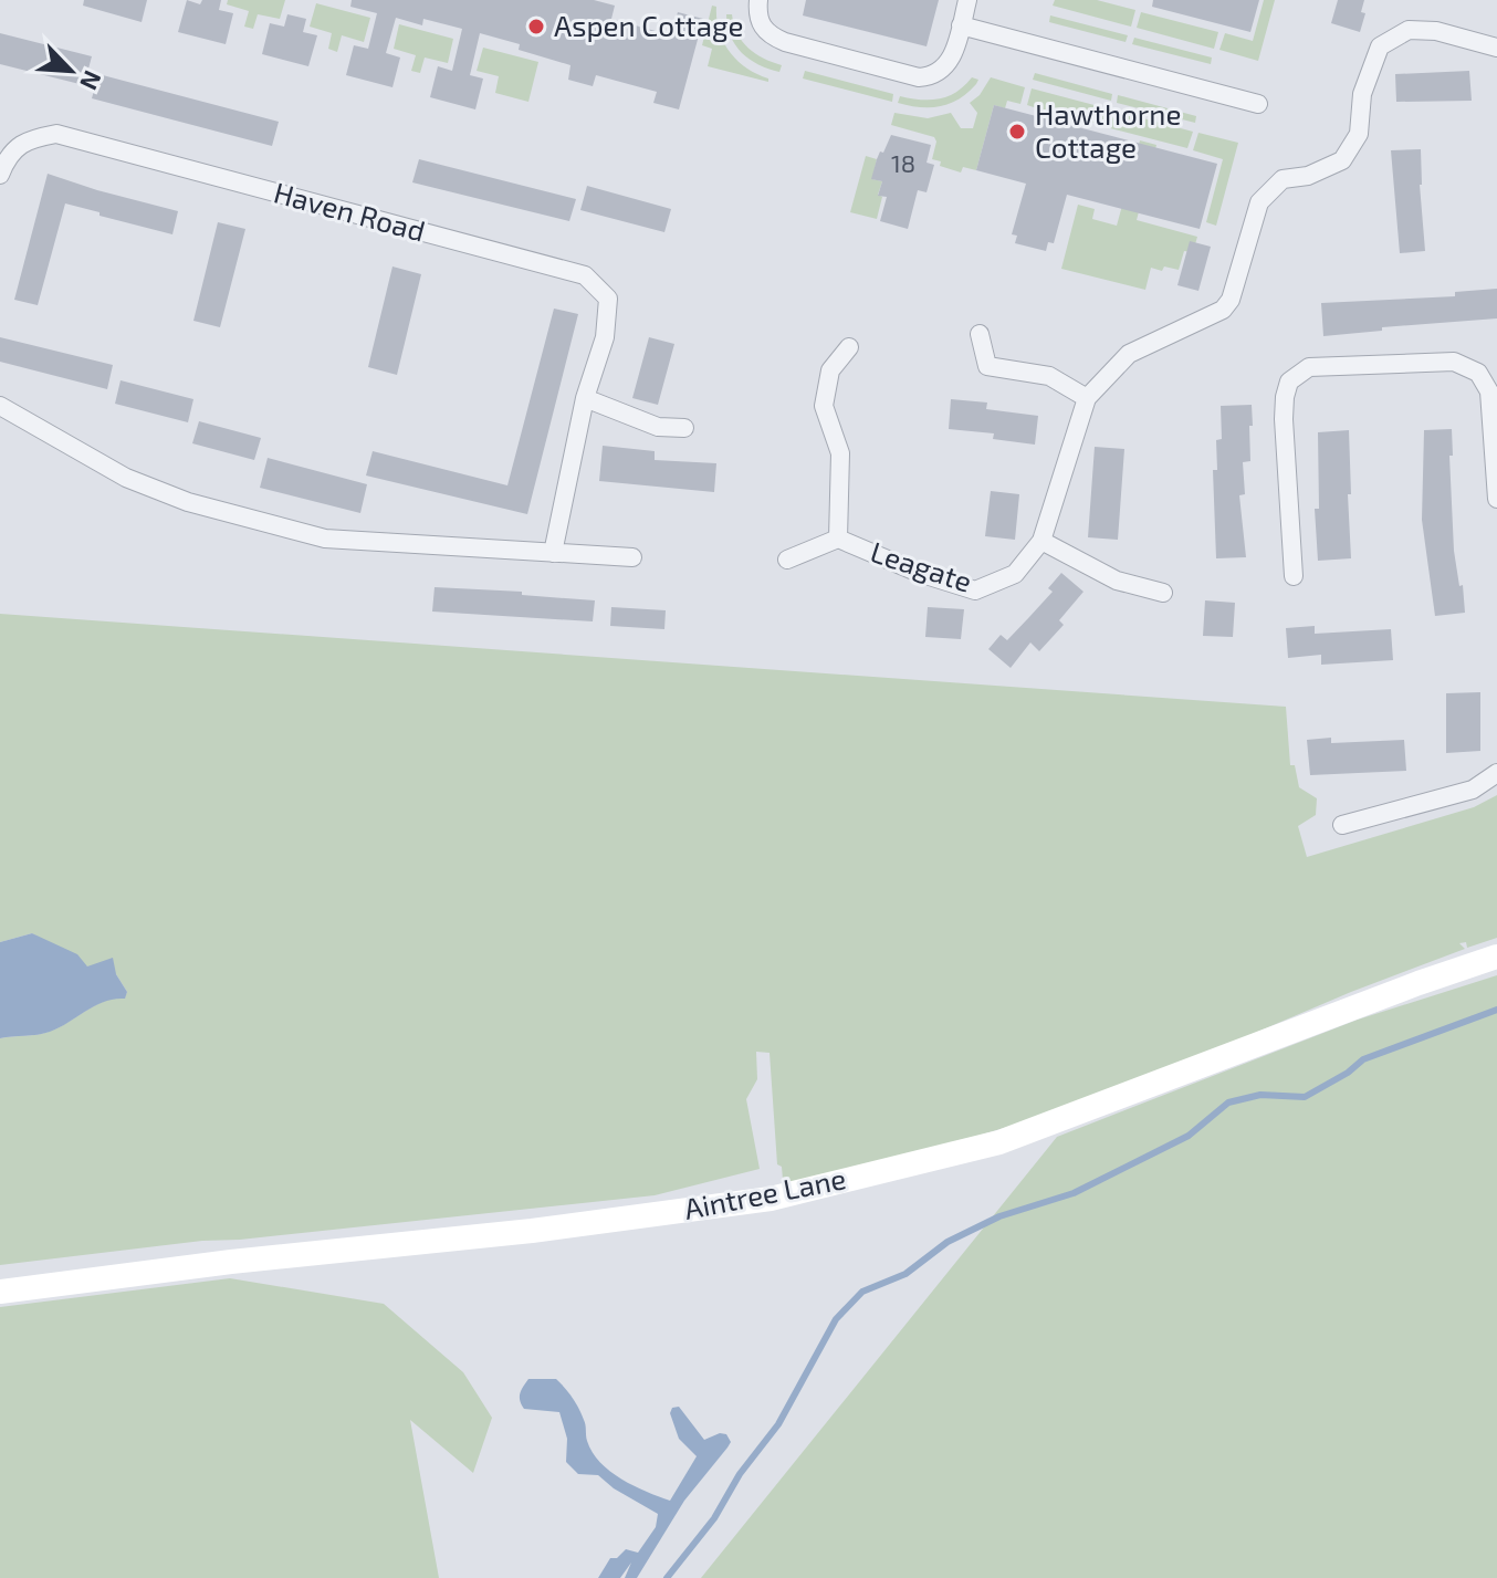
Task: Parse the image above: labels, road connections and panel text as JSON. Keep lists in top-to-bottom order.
{
  "streets": {
    "main road": ["Aintree Lane"],
    "street": ["Haven Road", "Leagate"]
  },
  "places": ["Aspen Cottage", "Hawthorne Cottage"],
  "house_numbers": ["18"],
  "north": "bottom right"
}
